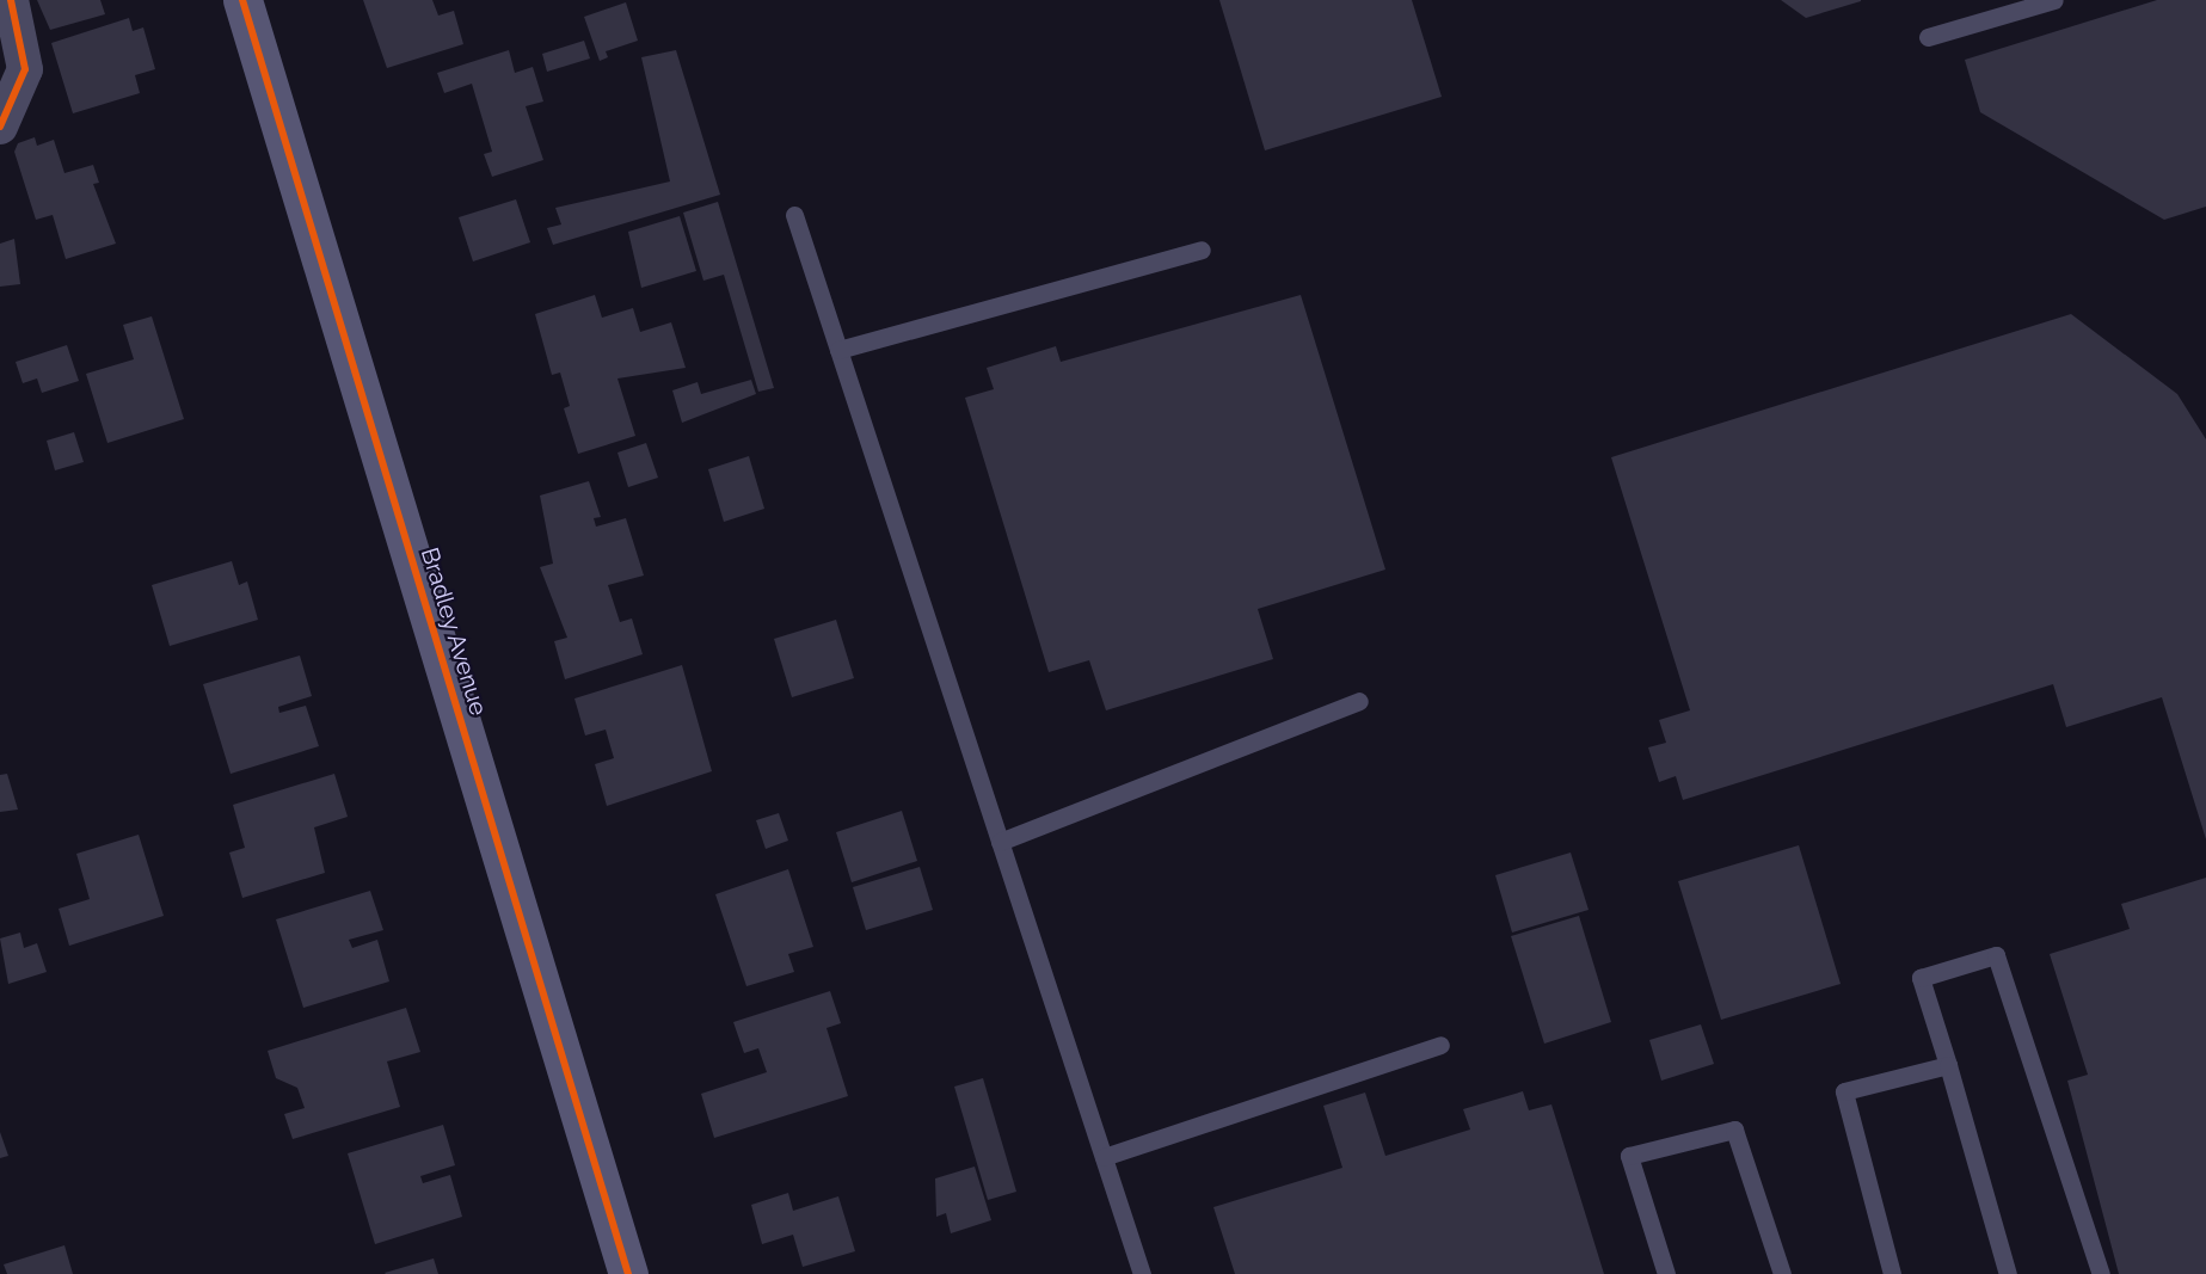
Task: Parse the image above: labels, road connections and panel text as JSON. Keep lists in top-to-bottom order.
{
  "streets": {
    "street": ["Bradley Avenue"]
  }
}
